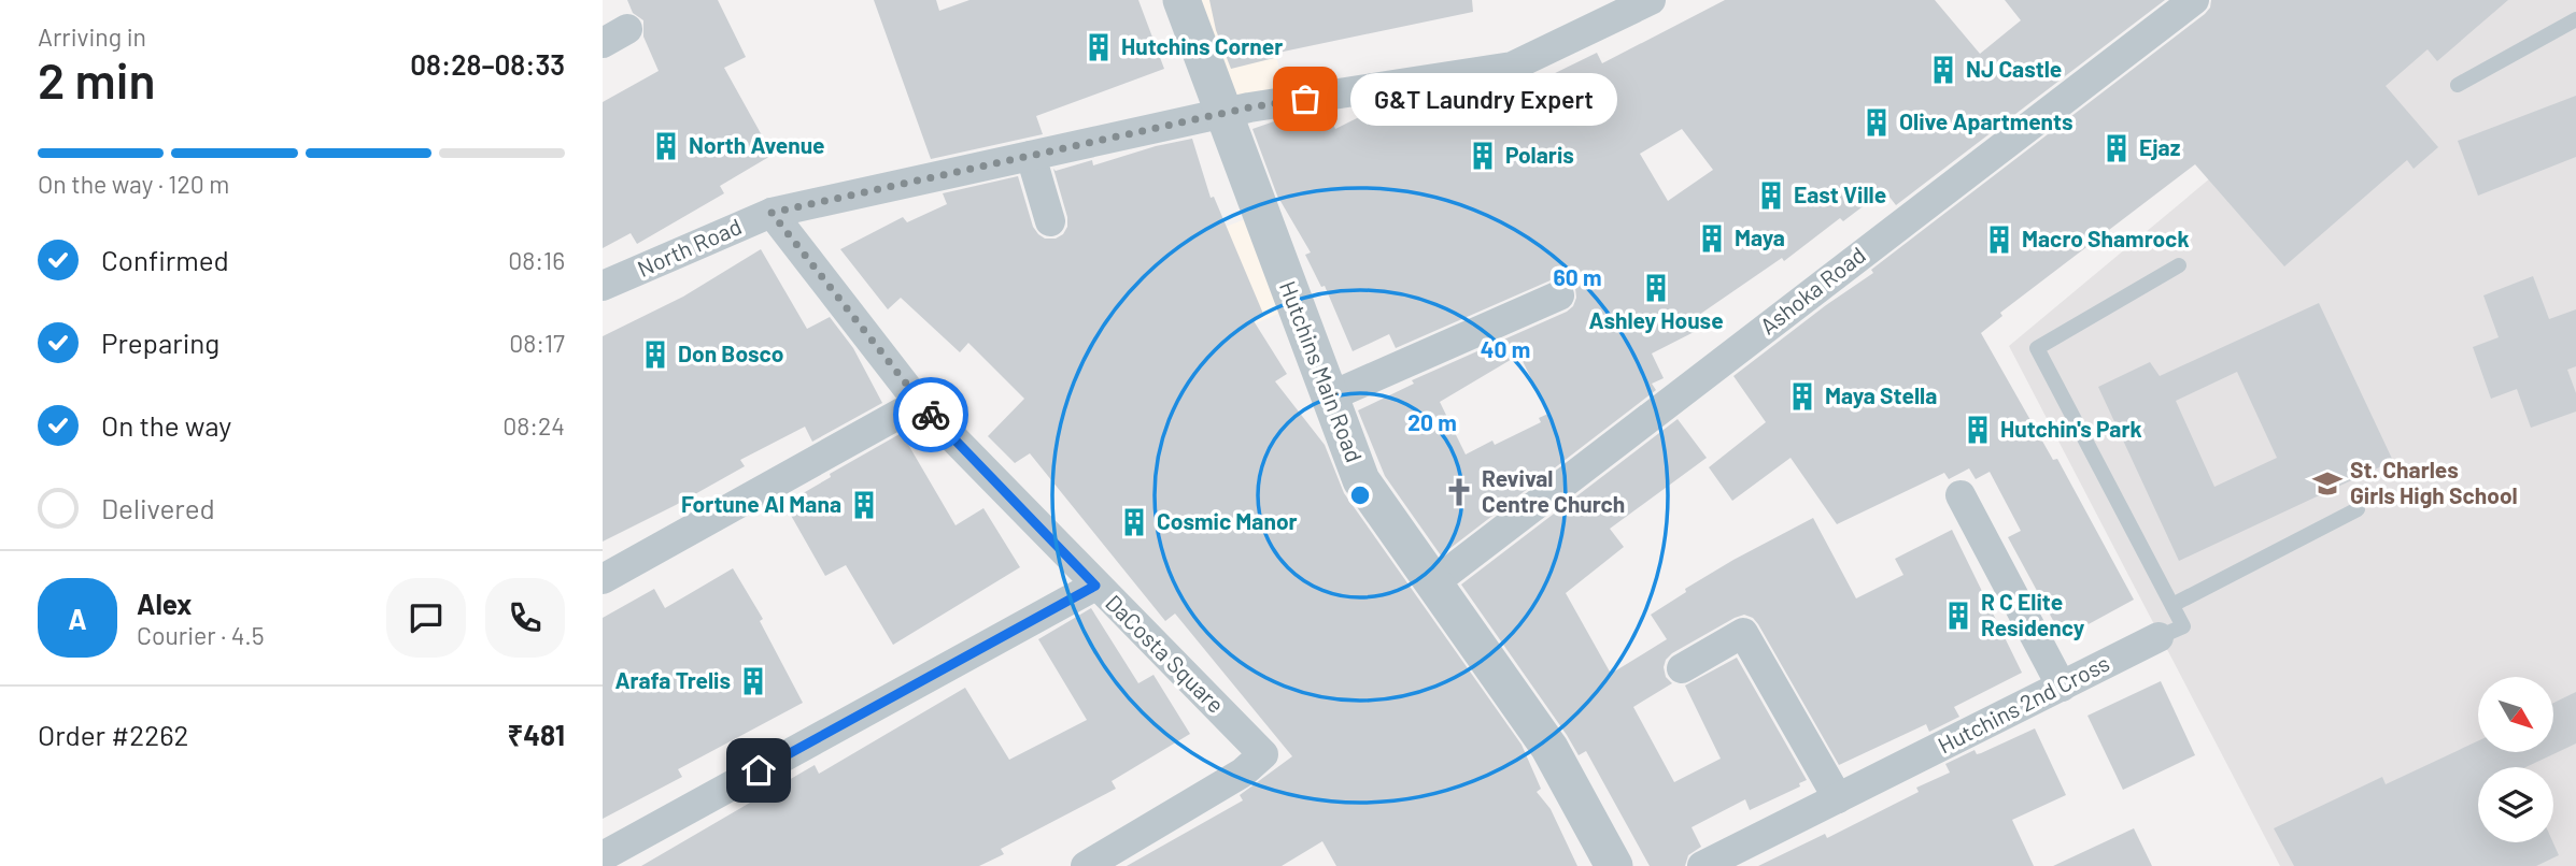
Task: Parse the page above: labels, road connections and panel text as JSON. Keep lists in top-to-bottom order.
{
  "streets": {
    "street": [
      "North Road",
      "Ashoka Road",
      "Hutchins Main Road",
      "DaCosta Square",
      "Hutchins 2nd Cross"
    ]
  },
  "crossings": [
    ["North Road", "Hutchins Main Road"],
    ["North Road", "DaCosta Square"],
    ["Ashoka Road", "Hutchins Main Road"]
  ],
  "places": {
    "building": [
      "Hutchins Corner",
      "NJ Castle",
      "Olive Apartments",
      "North Avenue",
      "Ejaz",
      "Polaris",
      "East Ville",
      "Maya",
      "Macro Shamrock",
      "Ashley House",
      "Don Bosco",
      "Maya Stella",
      "Hutchin's Park",
      "Fortune Al Mana",
      "Cosmic Manor",
      "R C Elite Residency",
      "Arafa Trelis"
    ],
    "other": ["G&T Laundry Expert"],
    "school or university": ["St. Charles Girls High School"],
    "church": ["Revival Centre Church"]
  },
  "north": "bottom right",
  "page": {
    "heading": ["2 min", "Arriving in", "08:28–08:33"],
    "panel": [
      "Alex",
      "Courier · 4.5",
      "Order #2262",
      "₹481"
    ],
    "bubble": "G&T Laundry Expert",
    "bar": "On the way · 120 m",
    "list": [
      ["Confirmed", "08:16"],
      ["Preparing", "08:17"],
      ["On the way", "08:24"],
      "Delivered"
    ],
    "round": "A"
  },
  "rings": ["60 m", "40 m", "20 m"]
}
